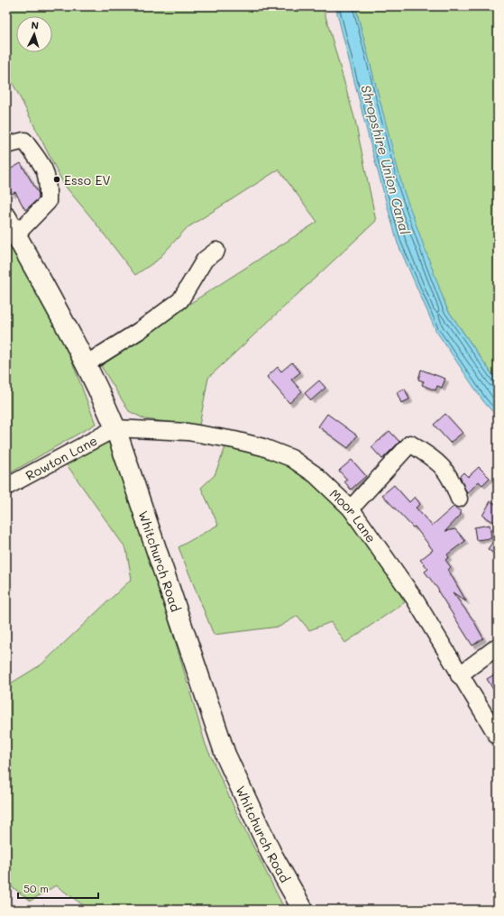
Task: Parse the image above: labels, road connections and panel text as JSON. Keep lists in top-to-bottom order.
{
  "streets": {
    "highway": ["Whitchurch Road"],
    "street": ["Rowton Lane", "Moor Lane"]
  },
  "crossings": [
    ["Rowton Lane", "Moor Lane"],
    ["Rowton Lane", "Whitchurch Road"],
    ["Moor Lane", "Whitchurch Road"]
  ],
  "water": ["Shropshire Union Canal"],
  "places": ["Esso EV"],
  "scale_bar": "50 m",
  "north": "top"
}
